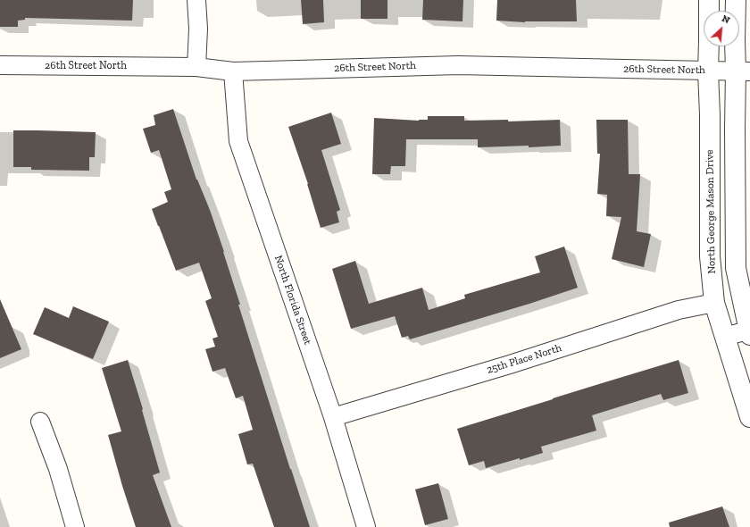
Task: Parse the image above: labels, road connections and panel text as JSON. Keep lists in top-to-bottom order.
{
  "streets": {
    "street": [
      "26th Street North",
      "North George Mason Drive",
      "North Florida Street",
      "25th Place North"
    ]
  },
  "crossings": [
    ["26th Street North", "North George Mason Drive"],
    ["26th Street North", "North Florida Street"],
    ["North George Mason Drive", "25th Place North"],
    ["North Florida Street", "25th Place North"]
  ],
  "north": "top right"
}
